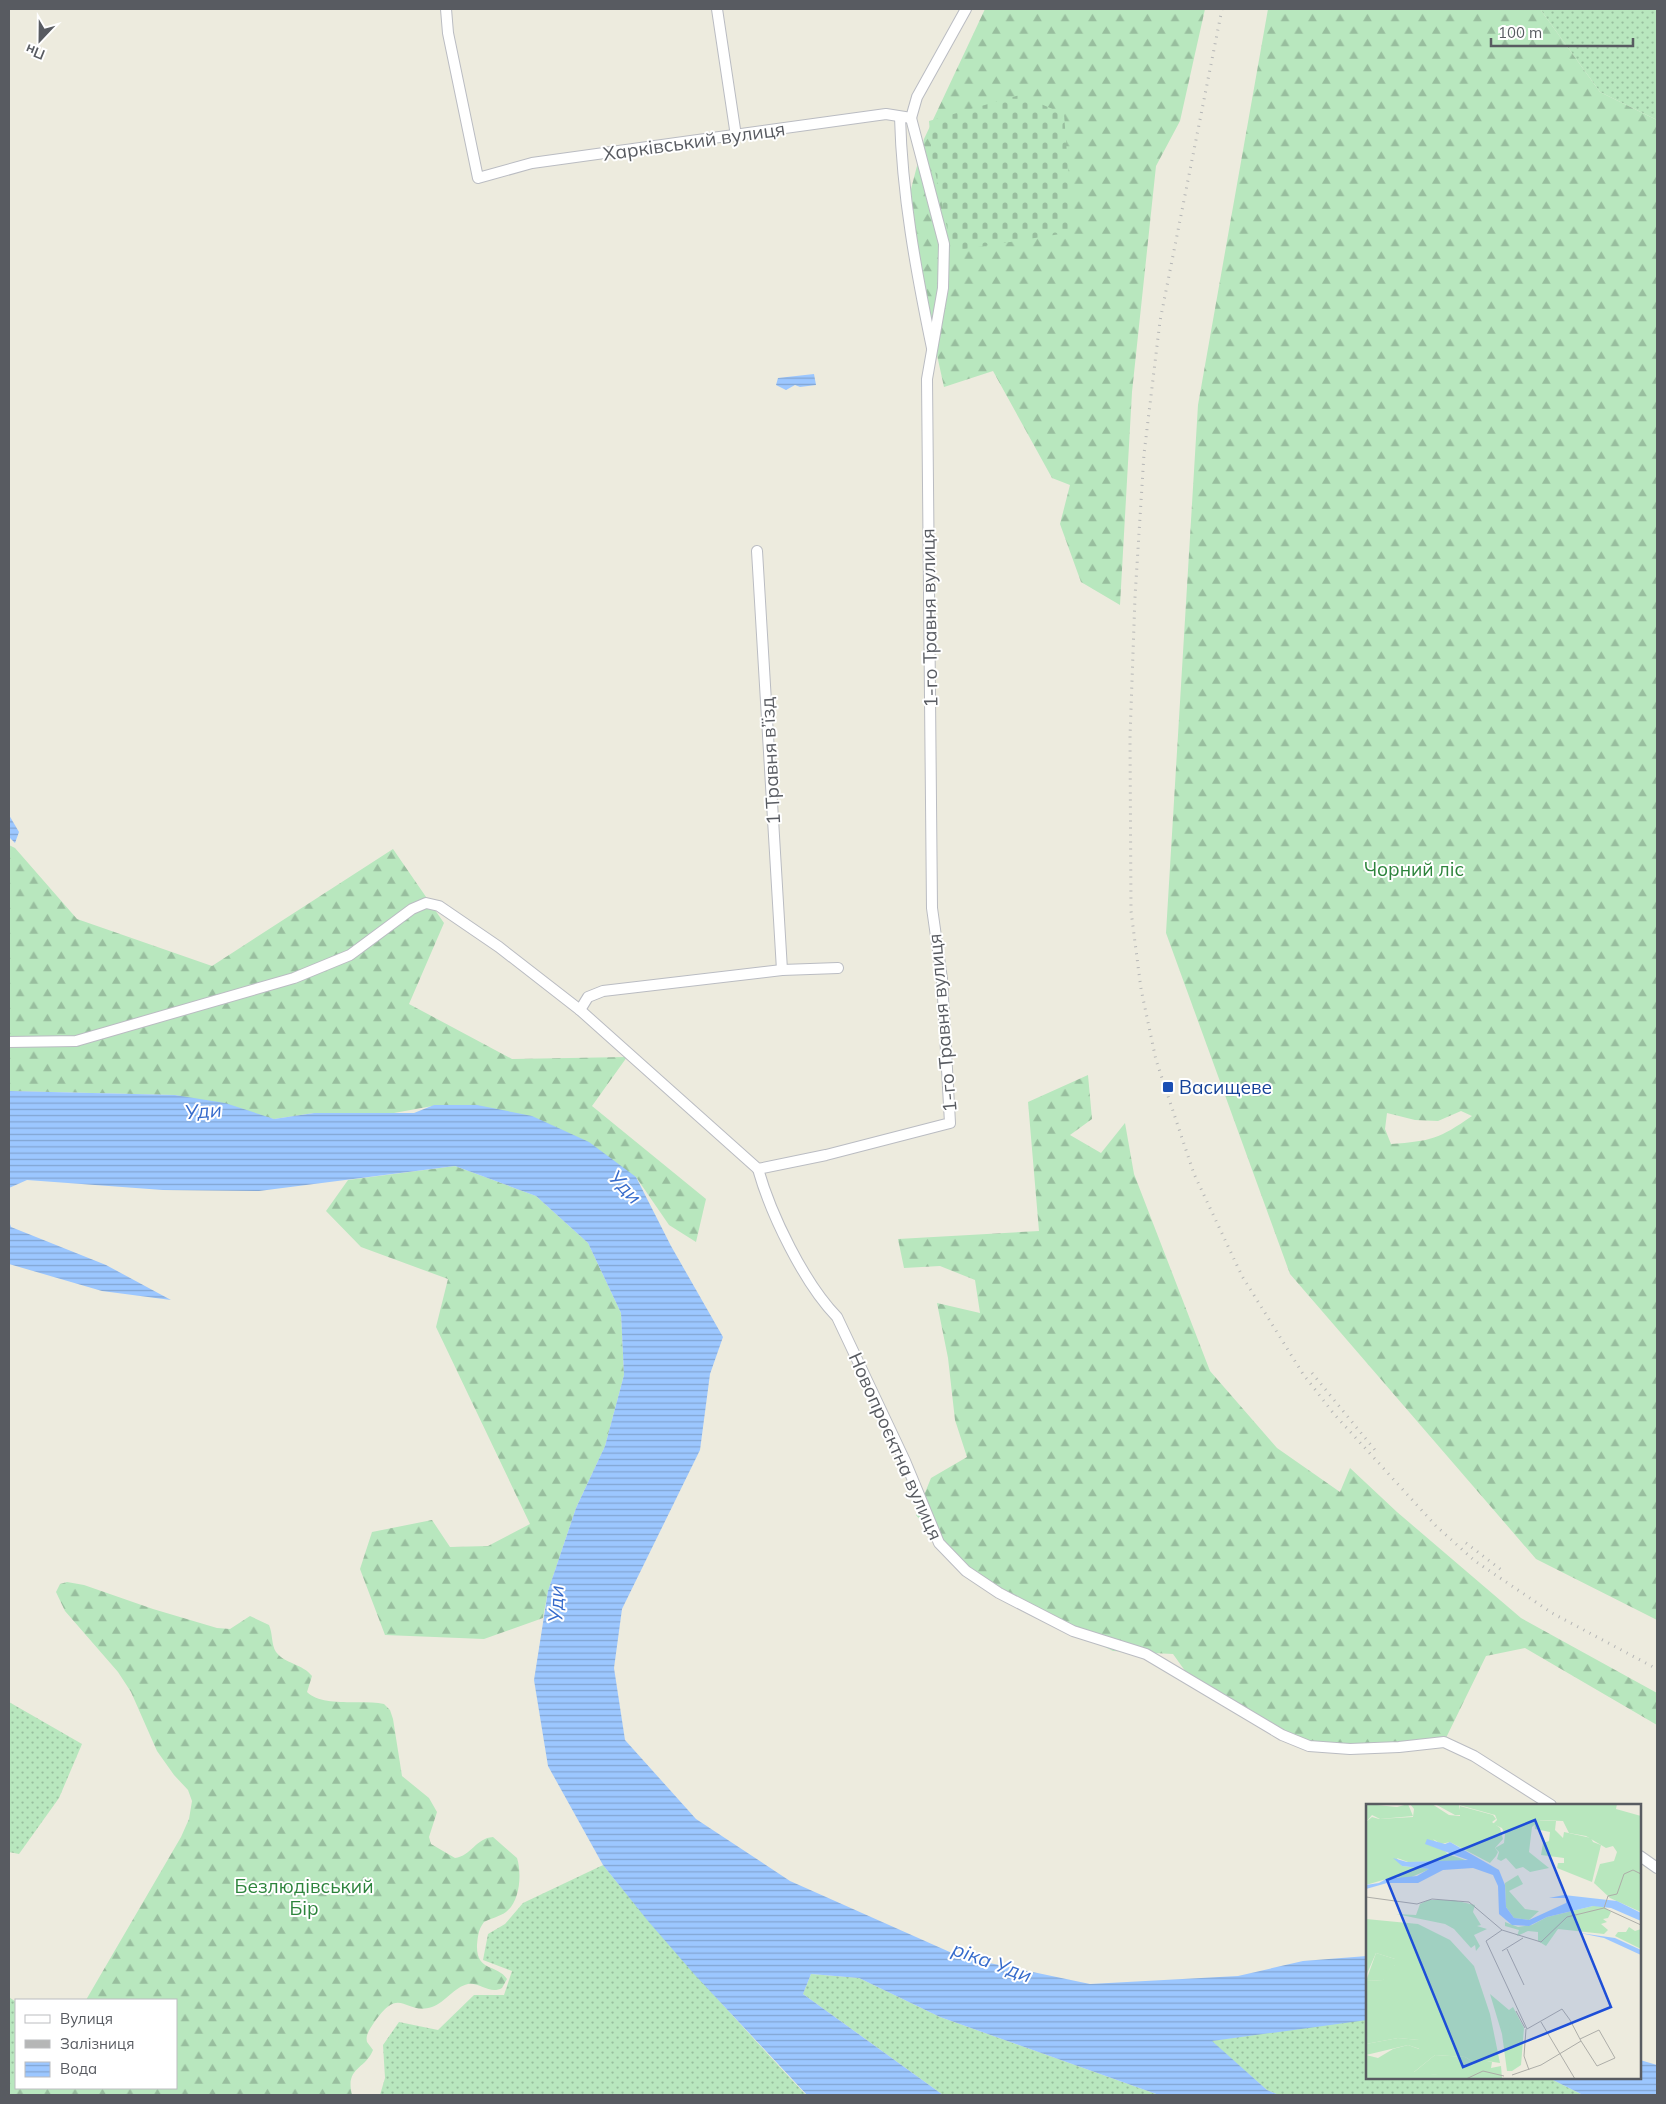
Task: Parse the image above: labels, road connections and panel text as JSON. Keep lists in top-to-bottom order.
{
  "streets": {
    "street": [
      "Харківський вулиця",
      "1-го Травня вулиця",
      "1 Травня в’їзд",
      "Новопроєктна вулиця"
    ]
  },
  "crossings": [
    ["Харківський вулиця", "1-го Травня вулиця"],
    ["1-го Травня вулиця", "Новопроєктна вулиця"]
  ],
  "water": ["Уди", "ріка Уди"],
  "parks": ["Чорний ліс", "Безлюдівський Бір"],
  "places": {
    "transit": ["Васищеве"]
  },
  "legend": ["Вулиця", "Залізниця", "Вода"],
  "scale_bar": "100 m",
  "north": "bottom"
}
